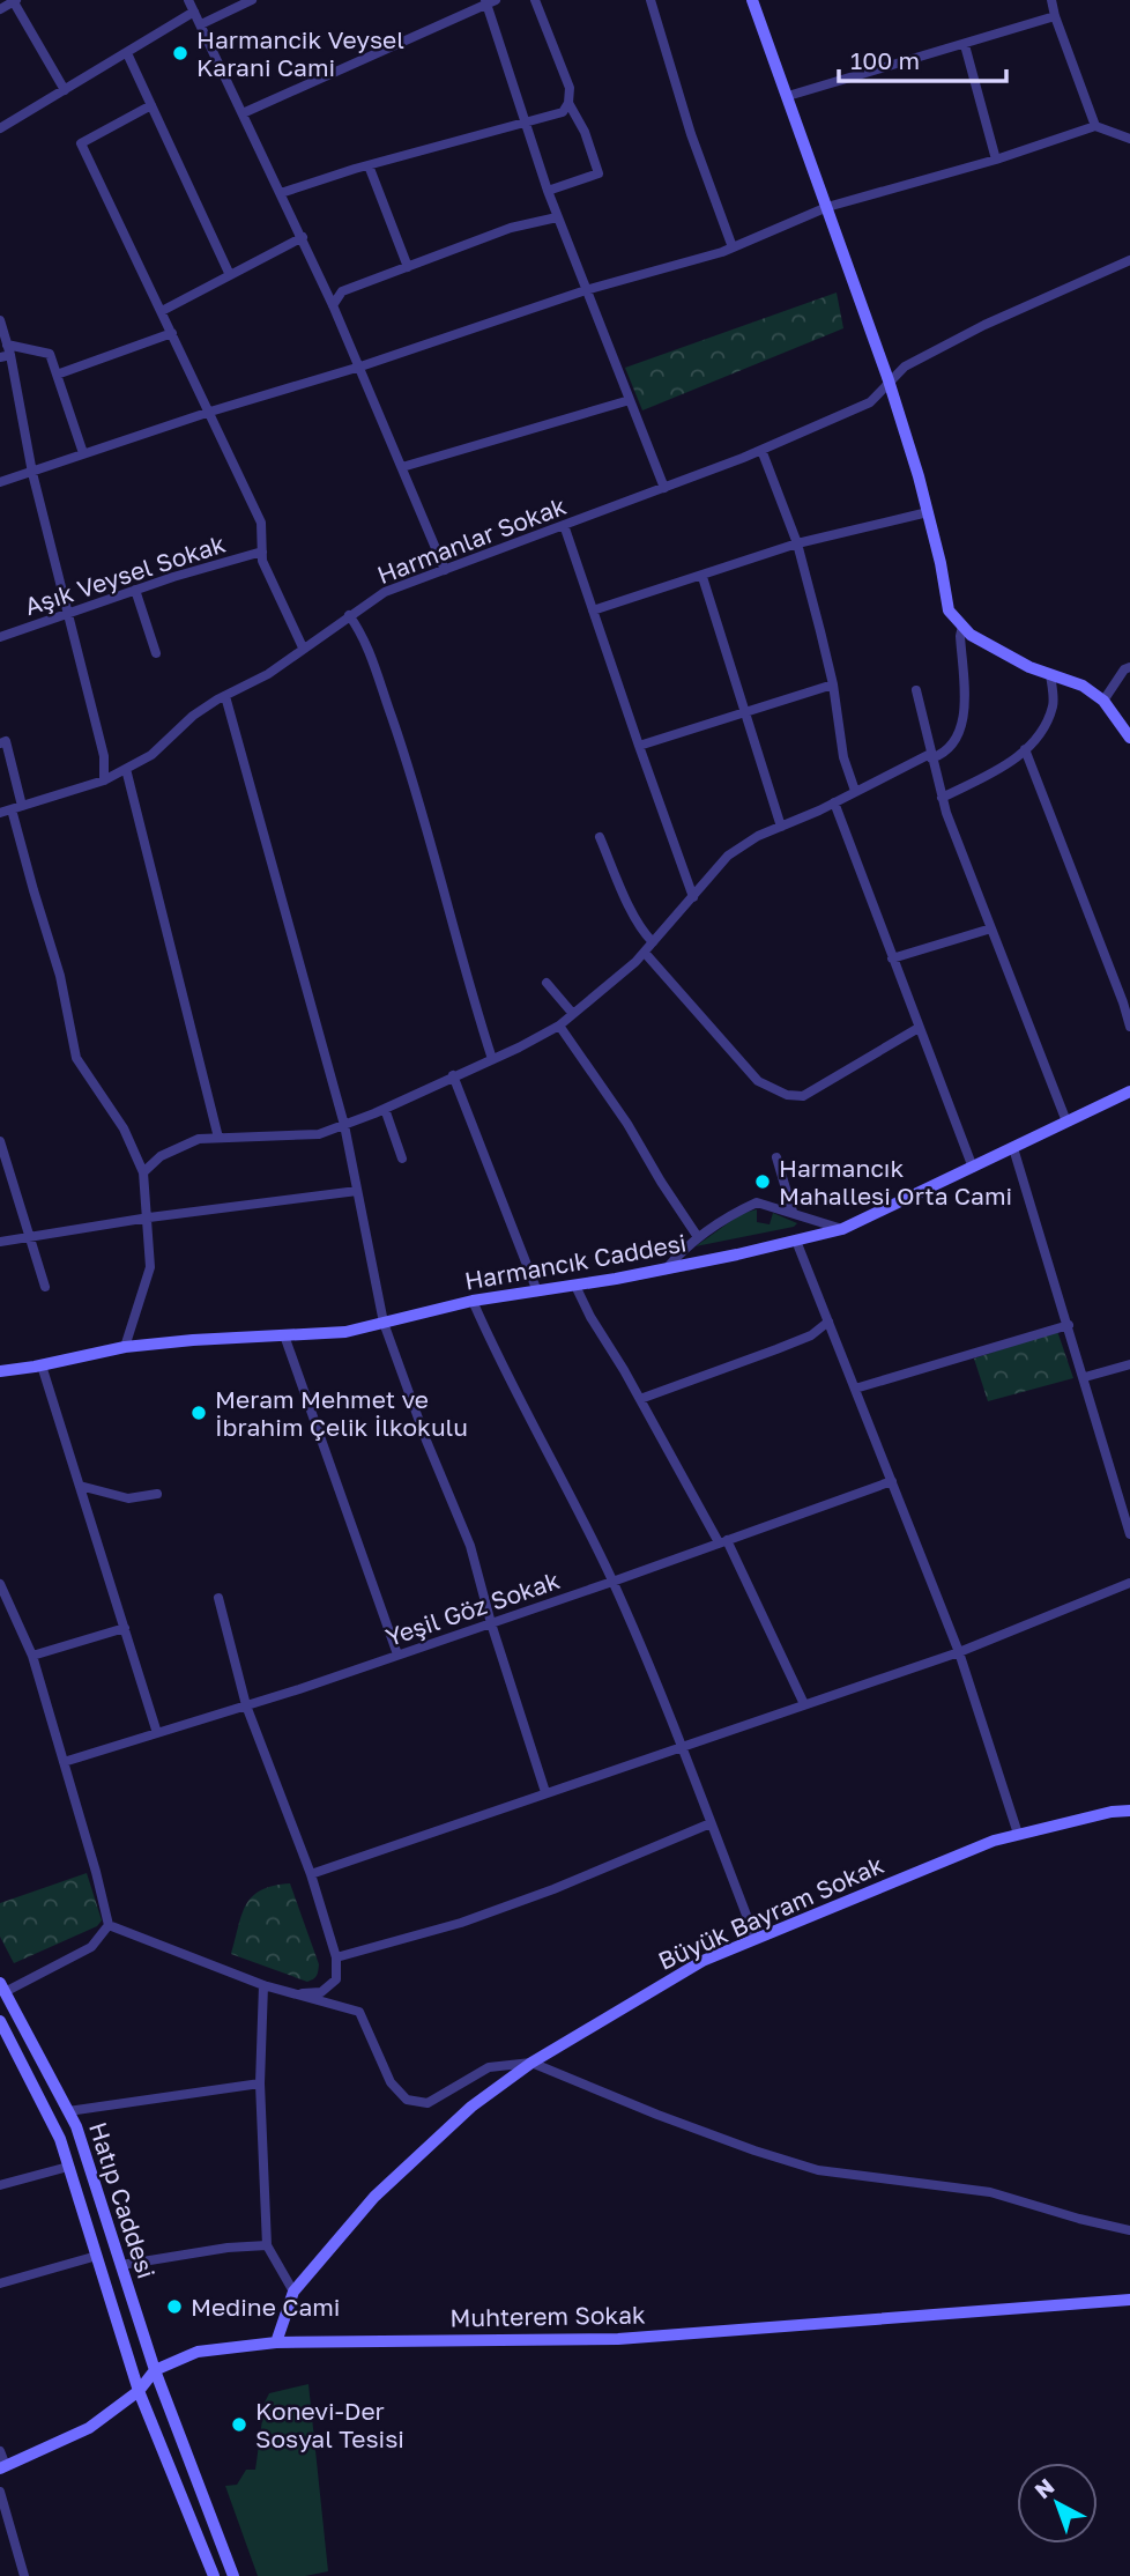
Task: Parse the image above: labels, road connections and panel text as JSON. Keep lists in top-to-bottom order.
{
  "streets": {
    "street": [
      "Harmanlar Sokak",
      "Aşık Veysel Sokak",
      "Harmancık Caddesi",
      "Yeşil Göz Sokak",
      "Büyük Bayram Sokak",
      "Hatıp Caddesi",
      "Muhterem Sokak"
    ]
  },
  "crossings": [
    ["Büyük Bayram Sokak", "Muhterem Sokak"],
    ["Hatıp Caddesi", "Muhterem Sokak"]
  ],
  "places": [
    "Harmancik Veysel Karani Cami",
    "Harmancık Mahallesi Orta Cami",
    "Meram Mehmet ve İbrahim Çelik İlkokulu",
    "Medine Cami",
    "Konevi-Der Sosyal Tesisi"
  ],
  "scale_bar": "100 m",
  "north": "top left"
}
